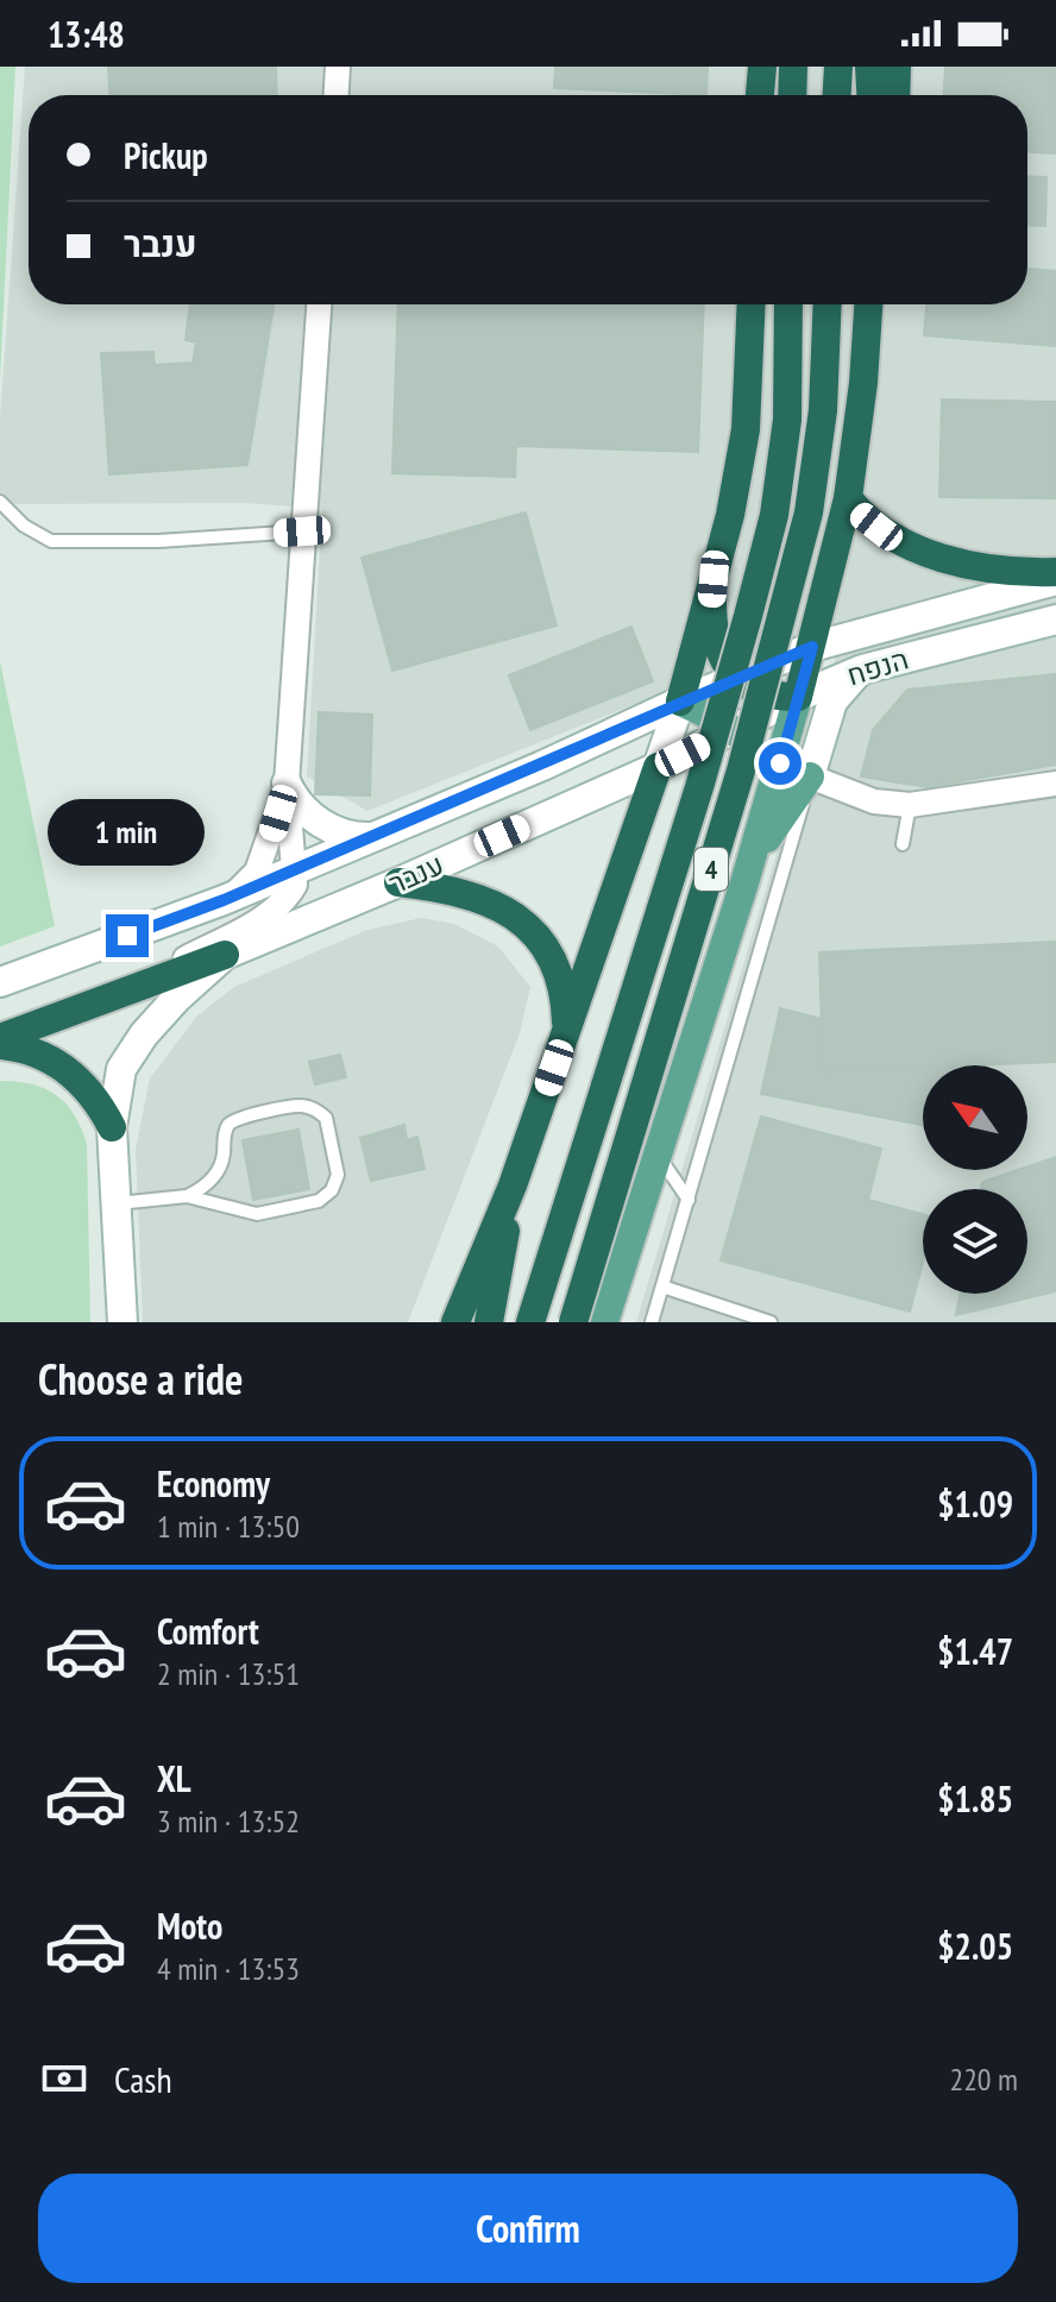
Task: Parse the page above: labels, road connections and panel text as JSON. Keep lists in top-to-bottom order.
{
  "streets": {
    "highway": ["4"],
    "street": ["הנפח", "ענבר"]
  },
  "crossings": [
    ["הנפח", "ענבר"]
  ],
  "north": "top left",
  "page": {
    "status": "13:48",
    "banner": ["Pickup", "ענבר"],
    "bubble": "1 min",
    "heading": "Choose a ride",
    "list": [
      {
        "name": "Economy",
        "note": "1 min · 13:50",
        "value": "$1.09"
      },
      {
        "name": "Comfort",
        "note": "2 min · 13:51",
        "value": "$1.47"
      },
      {
        "name": "XL",
        "note": "3 min · 13:52",
        "value": "$1.85"
      },
      {
        "name": "Moto",
        "note": "4 min · 13:53",
        "value": "$2.05"
      }
    ],
    "pay": ["Cash", "220 m"],
    "buttons": "Confirm"
  }
}
